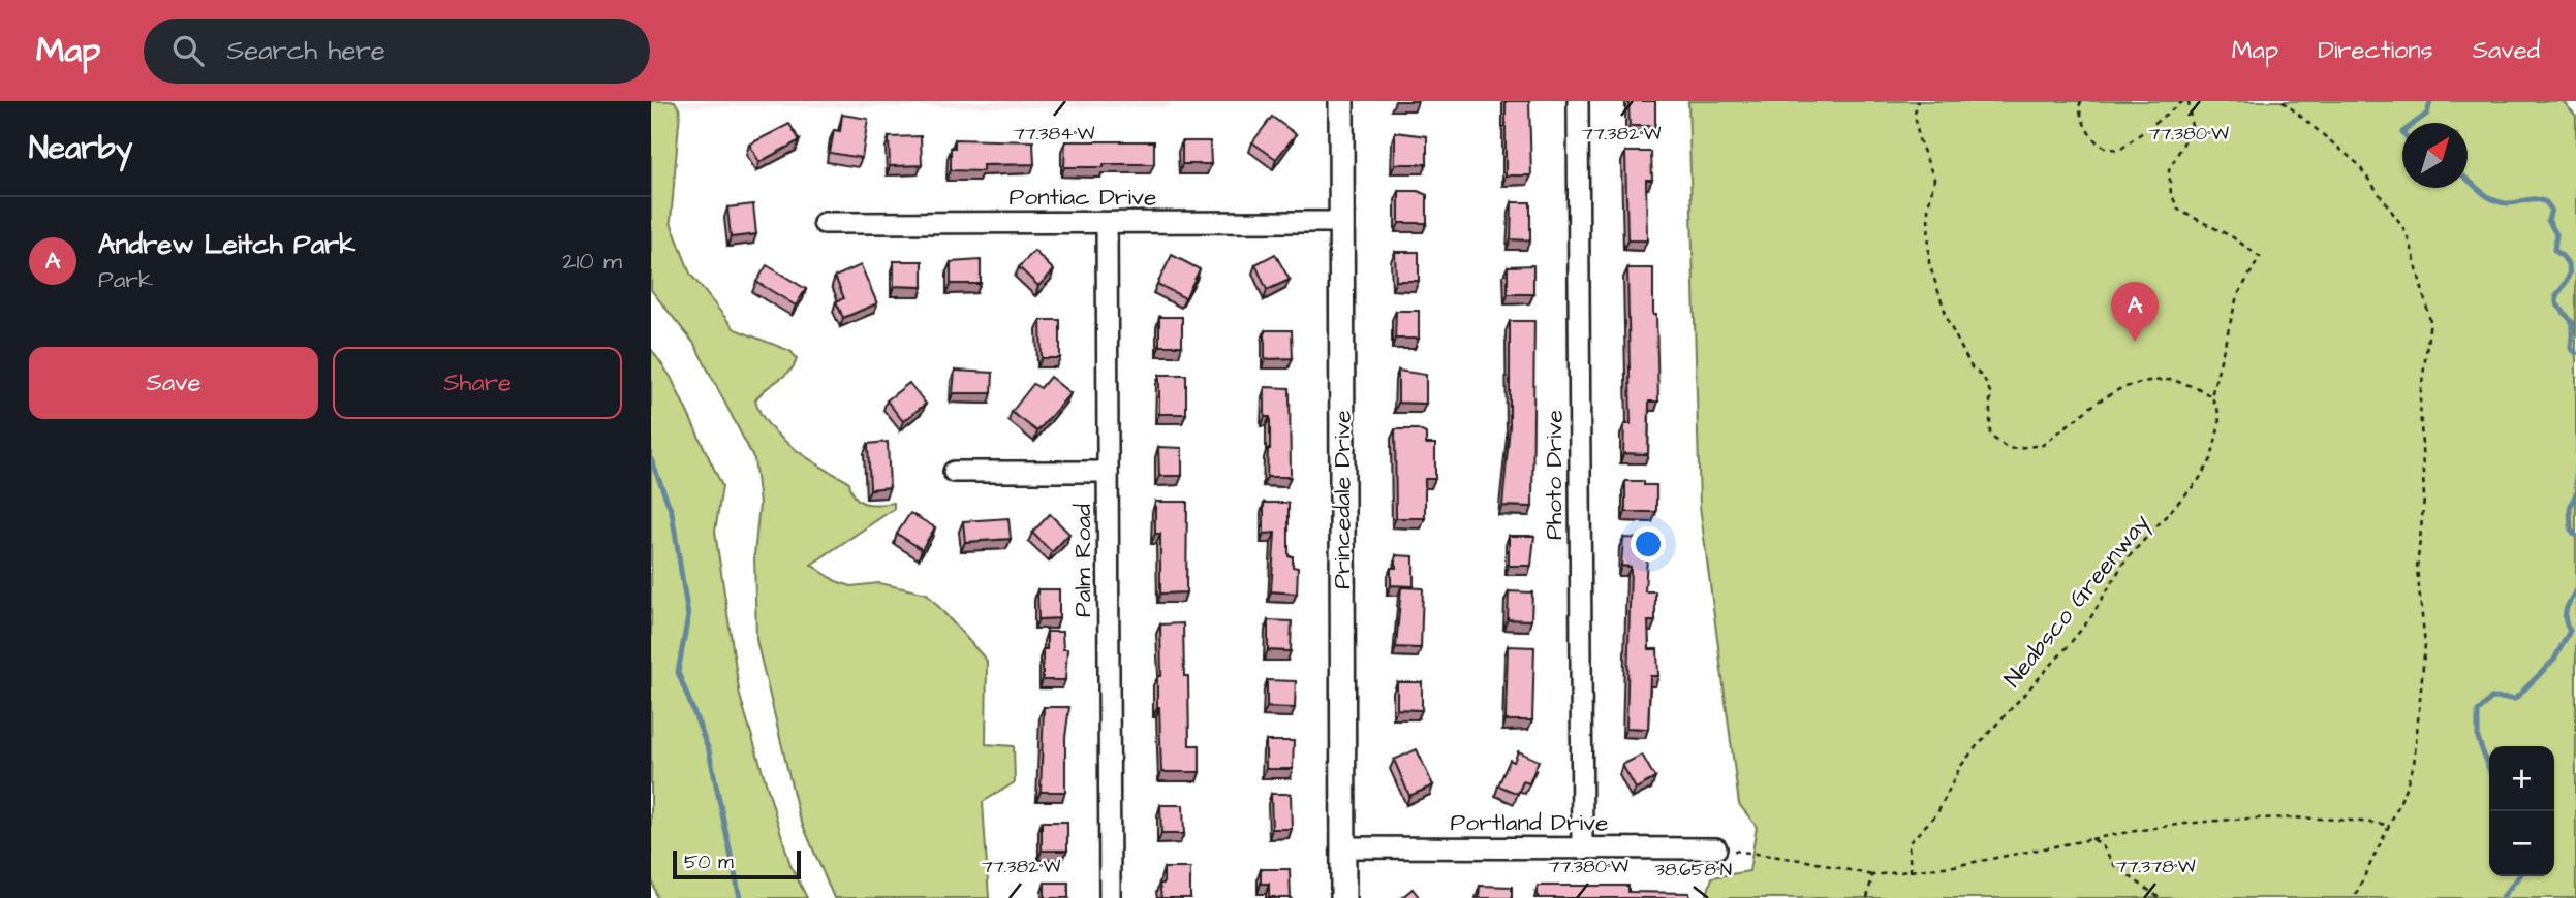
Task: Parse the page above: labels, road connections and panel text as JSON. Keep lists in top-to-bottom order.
{
  "streets": {
    "street": [
      "Pontiac Drive",
      "Photo Drive",
      "Princedale Drive",
      "Palm Road",
      "Portland Drive"
    ],
    "path": ["Neabsco Greenway"]
  },
  "crossings": [
    ["Pontiac Drive", "Princedale Drive"],
    ["Pontiac Drive", "Palm Road"],
    ["Photo Drive", "Portland Drive"],
    ["Princedale Drive", "Portland Drive"]
  ],
  "scale_bar": "50 m",
  "north": "top right",
  "page": {
    "header": "Map",
    "search": "Search here",
    "nav": ["Map", "Directions", "Saved"],
    "heading": "Nearby",
    "list": [
      {
        "mark": "A",
        "name": "Andrew Leitch Park",
        "note": "Park",
        "value": "210 m"
      }
    ],
    "pins": "A",
    "buttons": ["Save", "Share"],
    "map_buttons": ["+", "−"],
    "scale": "50 m"
  },
  "coordinates": [
    "77.380°W",
    "77.384°W",
    "77.382°W",
    "77.378°W",
    "38.658°N"
  ]
}
